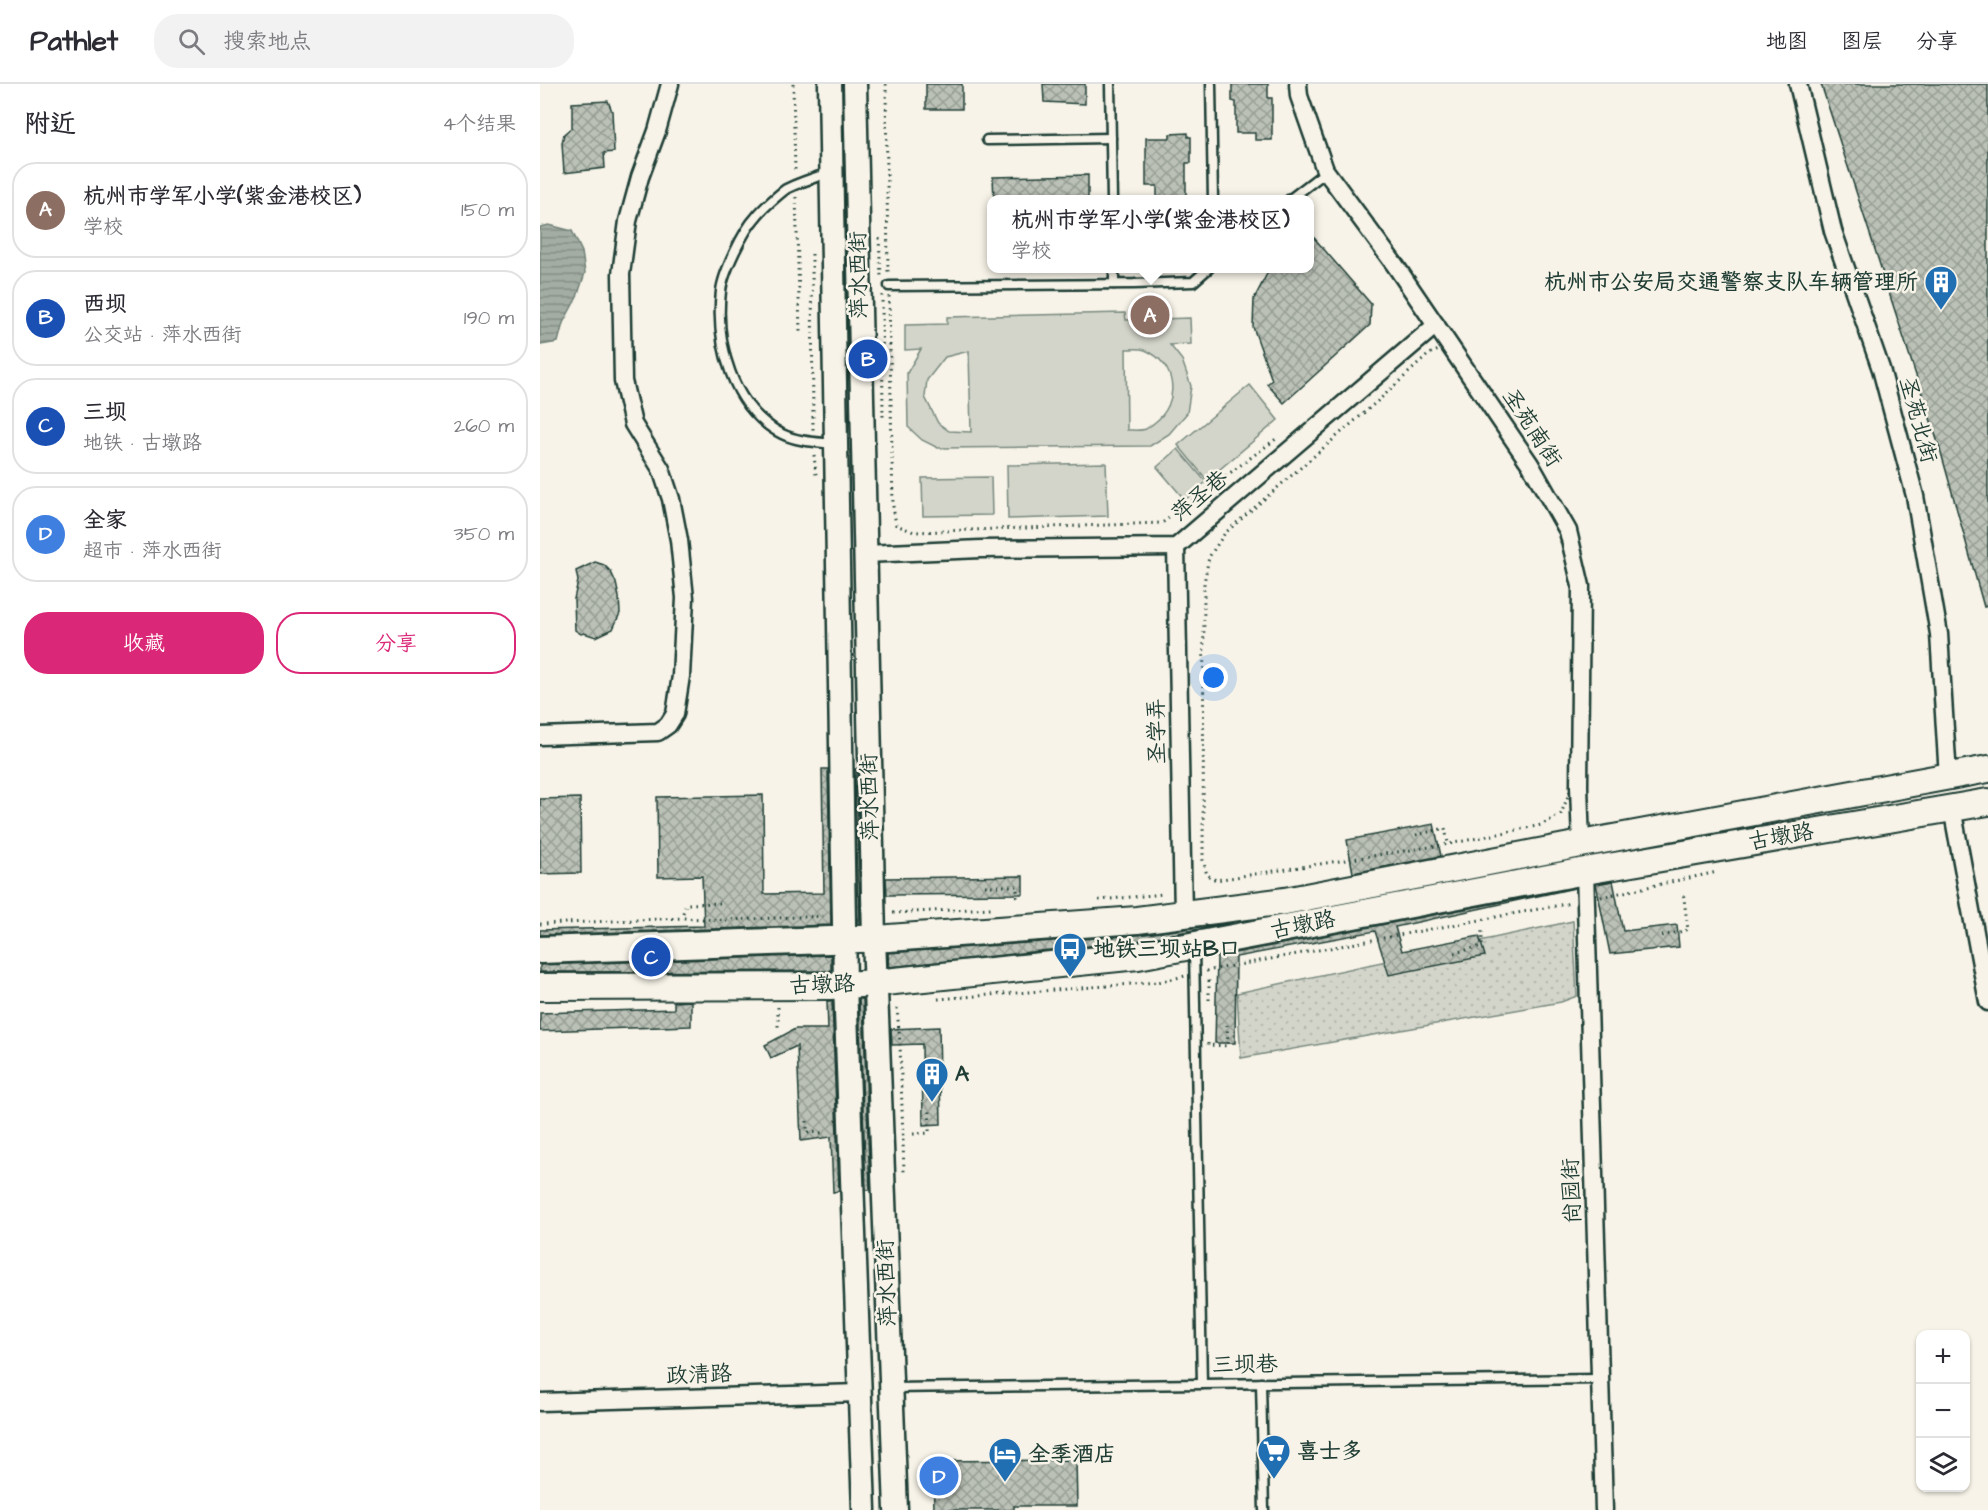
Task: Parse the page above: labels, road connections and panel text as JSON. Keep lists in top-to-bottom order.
{
  "streets": {
    "main road": ["萍水西街", "古墩路"],
    "street": [
      "圣苑北街",
      "圣苑南街",
      "萍圣巷",
      "圣学弄",
      "尚园街",
      "政清路"
    ],
    "lane": ["三坝巷"]
  },
  "crossings": [
    ["萍水西街", "萍圣巷"],
    ["萍水西街", "古墩路"],
    ["萍水西街", "三坝巷"],
    ["萍水西街", "政清路"],
    ["圣苑北街", "古墩路"],
    ["圣苑南街", "萍圣巷"],
    ["圣苑南街", "古墩路"],
    ["萍圣巷", "圣学弄"],
    ["圣学弄", "古墩路"],
    ["古墩路", "尚园街"],
    ["尚园街", "三坝巷"]
  ],
  "places": {
    "building": ["杭州市公安局交通警察支队车辆管理所", "A"],
    "bus stop": ["地铁三坝站B口"],
    "supermarket": ["喜士多"],
    "hotel": ["全季酒店"]
  },
  "page": {
    "header": "Pathlet",
    "search": "搜索地点",
    "nav": ["地图", "图层", "分享"],
    "heading": ["附近", "4个结果"],
    "list": [
      {
        "mark": "A",
        "name": "杭州市学军小学(紫金港校区)",
        "note": "学校",
        "value": "150 m"
      },
      {
        "mark": "B",
        "name": "西坝",
        "note": "公交站 · 萍水西街",
        "value": "190 m"
      },
      {
        "mark": "C",
        "name": "三坝",
        "note": "地铁 · 古墩路",
        "value": "260 m"
      },
      {
        "mark": "D",
        "name": "全家",
        "note": "超市 · 萍水西街",
        "value": "350 m"
      }
    ],
    "popup": ["杭州市学军小学(紫金港校区)", "学校"],
    "pins": [
      "A",
      "B",
      "C",
      "D"
    ],
    "buttons": ["收藏", "分享"],
    "map_buttons": ["+", "−"]
  }
}
